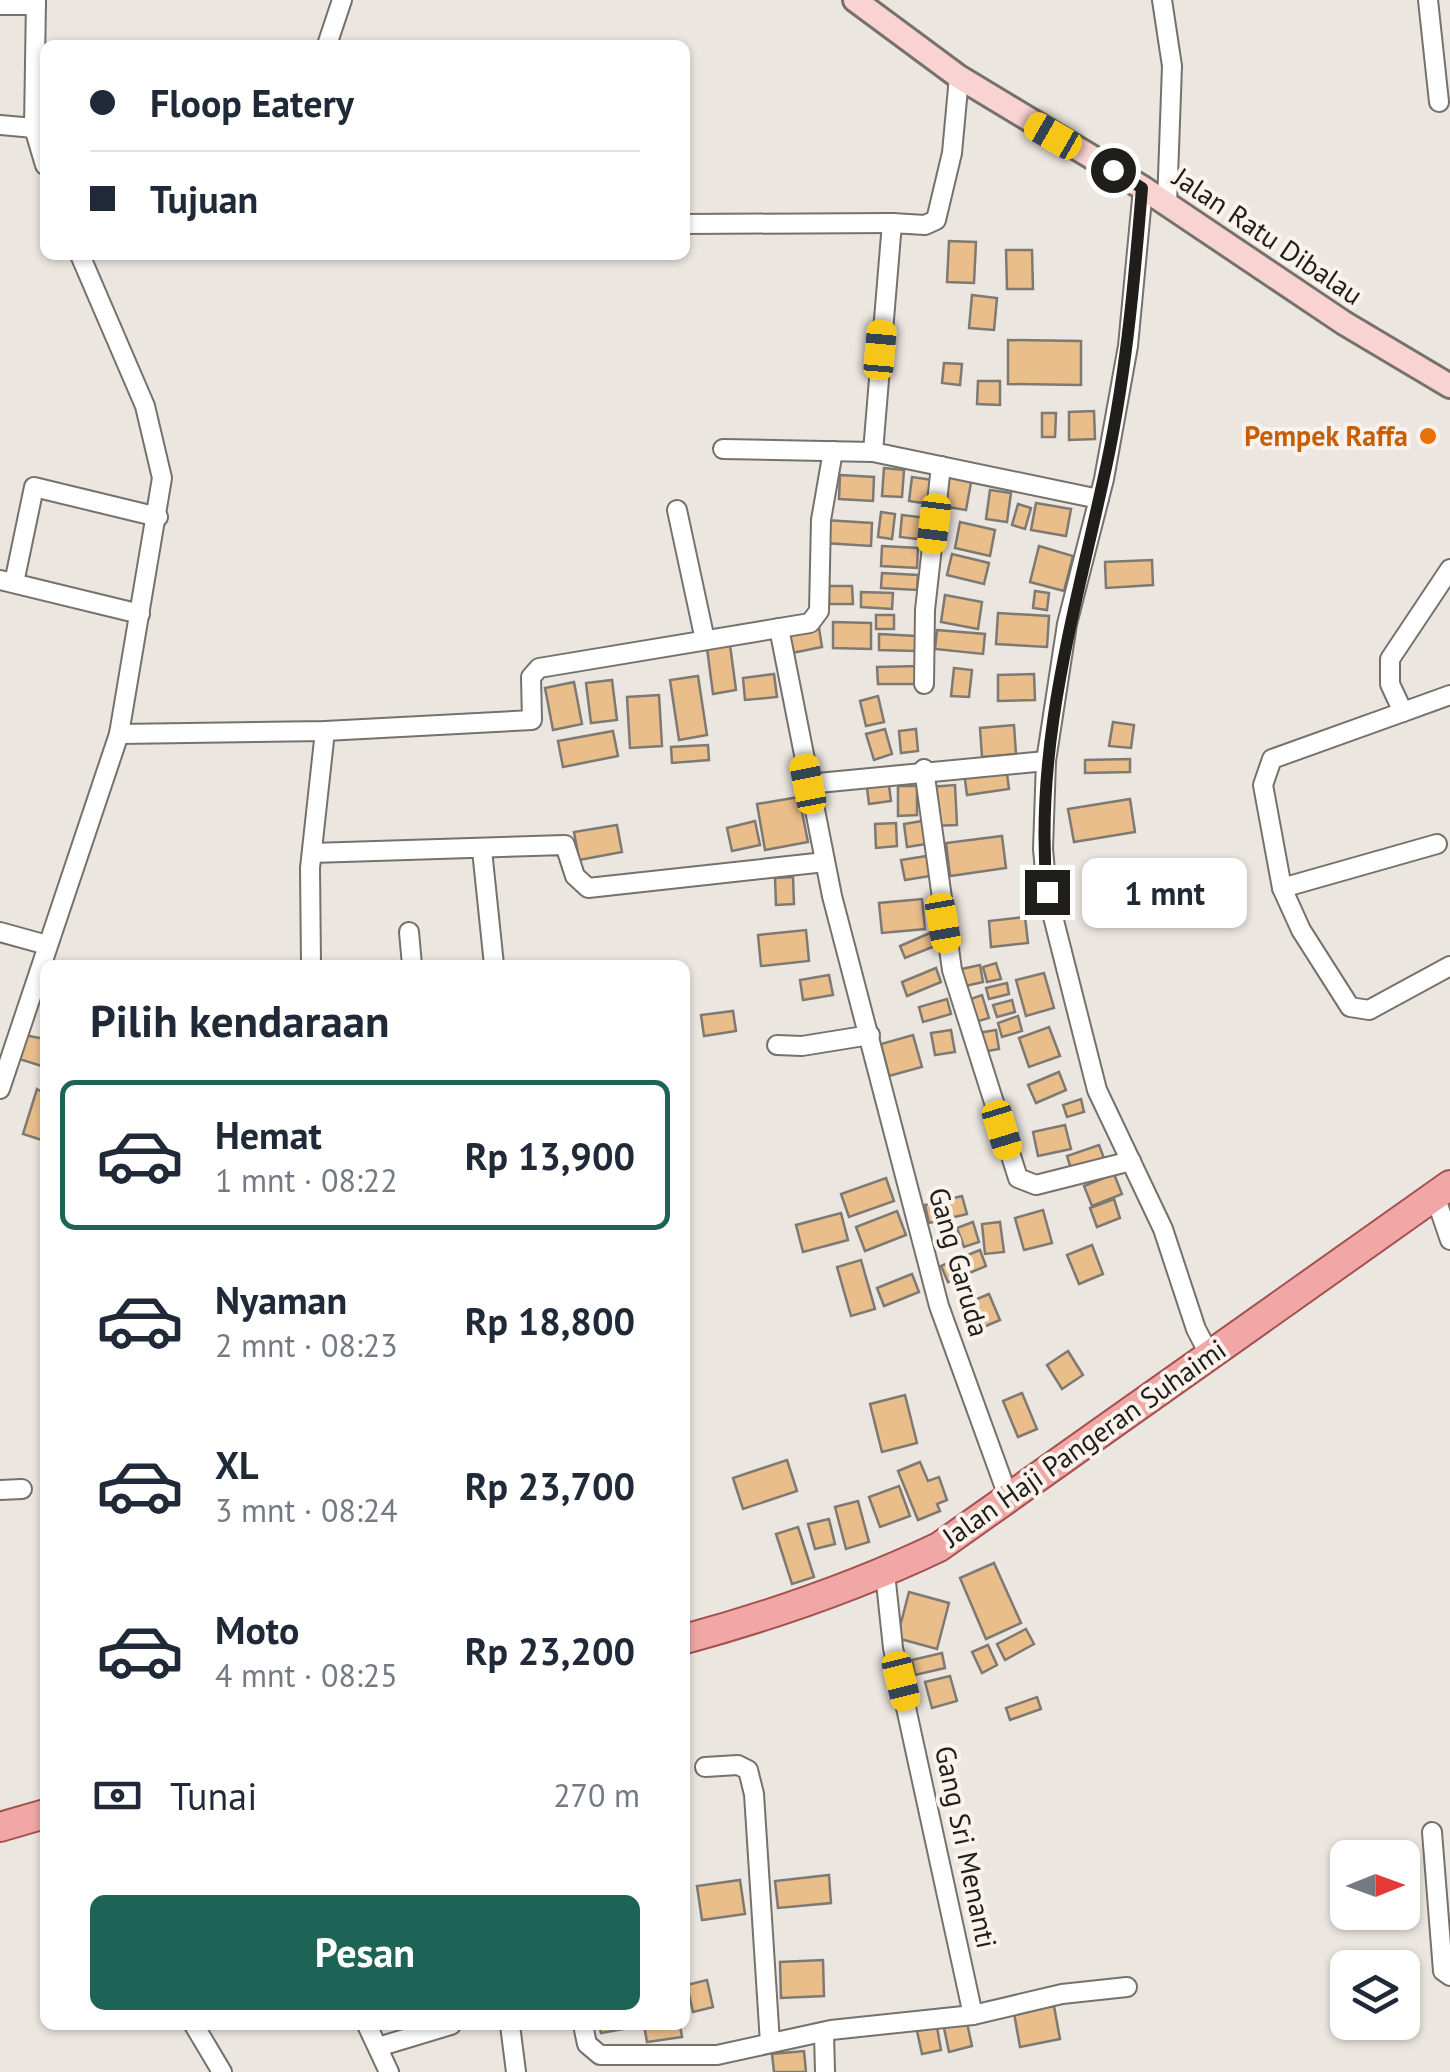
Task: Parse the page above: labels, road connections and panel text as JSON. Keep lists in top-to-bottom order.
{
  "streets": {
    "main road": ["Jalan Ratu Dibalau", "Jalan Haji Pangeran Suhaimi"],
    "street": ["Gang Garuda", "Gang Sri Menanti"]
  },
  "crossings": [
    ["Gang Garuda", "Jalan Haji Pangeran Suhaimi"],
    ["Jalan Haji Pangeran Suhaimi", "Gang Sri Menanti"]
  ],
  "places": ["Pempek Raffa"],
  "north": "right",
  "page": {
    "banner": ["Floop Eatery", "Tujuan"],
    "bubble": "1 mnt",
    "heading": "Pilih kendaraan",
    "list": [
      {
        "name": "Hemat",
        "note": "1 mnt · 08:22",
        "value": "Rp 13,900"
      },
      {
        "name": "Nyaman",
        "note": "2 mnt · 08:23",
        "value": "Rp 18,800"
      },
      {
        "name": "XL",
        "note": "3 mnt · 08:24",
        "value": "Rp 23,700"
      },
      {
        "name": "Moto",
        "note": "4 mnt · 08:25",
        "value": "Rp 23,200"
      }
    ],
    "pay": ["Tunai", "270 m"],
    "buttons": "Pesan"
  }
}
